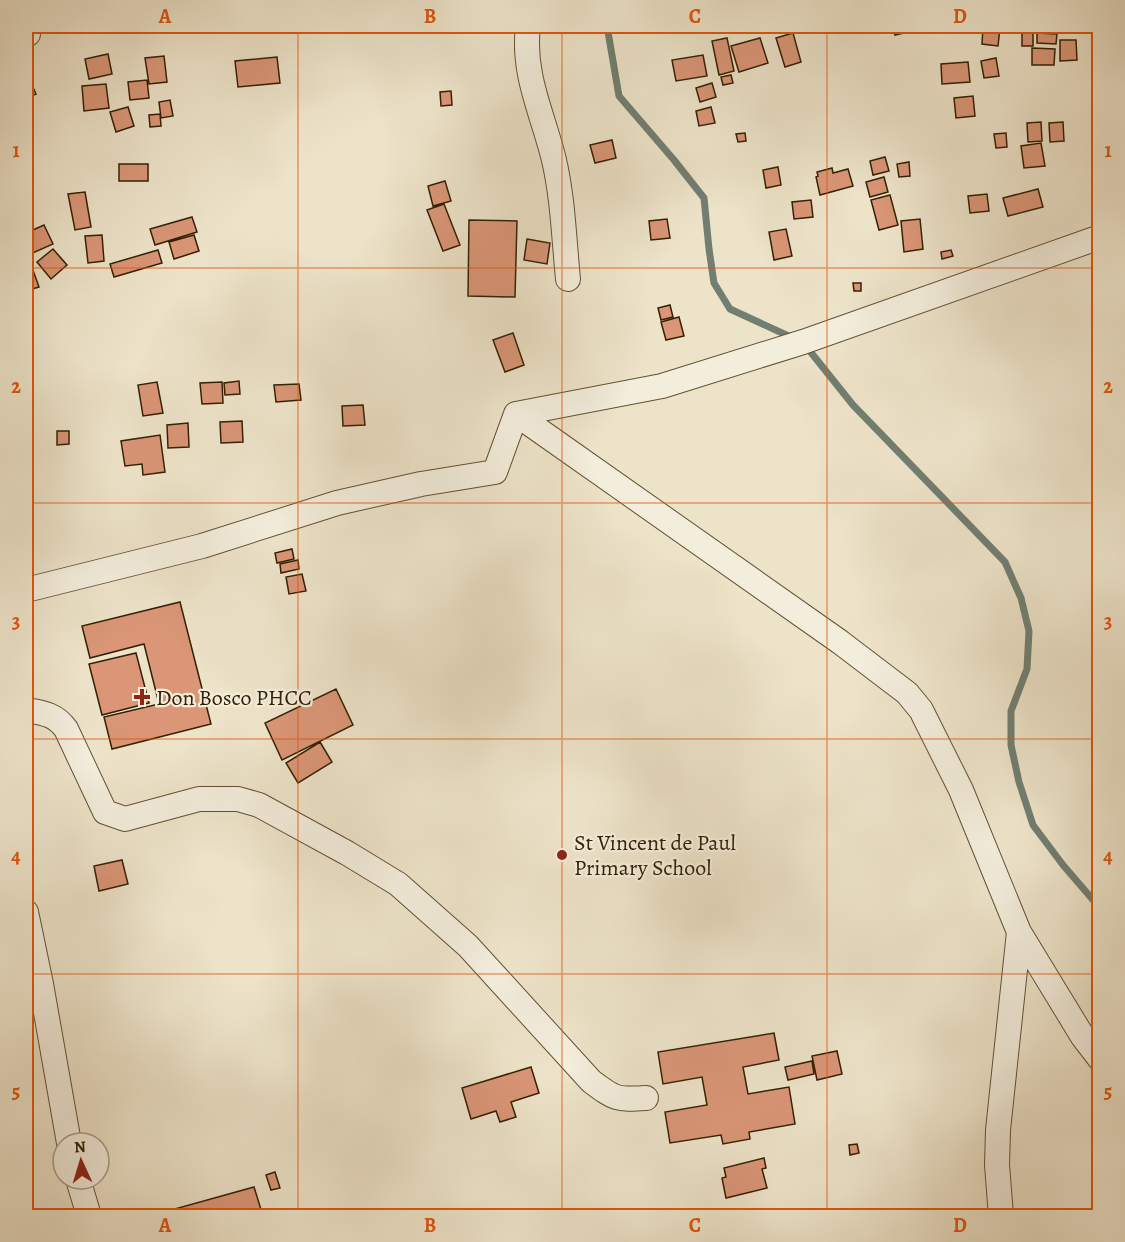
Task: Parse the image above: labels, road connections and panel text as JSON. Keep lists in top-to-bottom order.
{
  "places": {
    "health": ["Don Bosco PHCC"],
    "other": ["St Vincent de Paul Primary School"]
  },
  "north": "top",
  "grid": {
    "columns": [
      "A",
      "B",
      "C",
      "D"
    ],
    "rows": [
      "1",
      "2",
      "3",
      "4",
      "5"
    ]
  }
}
